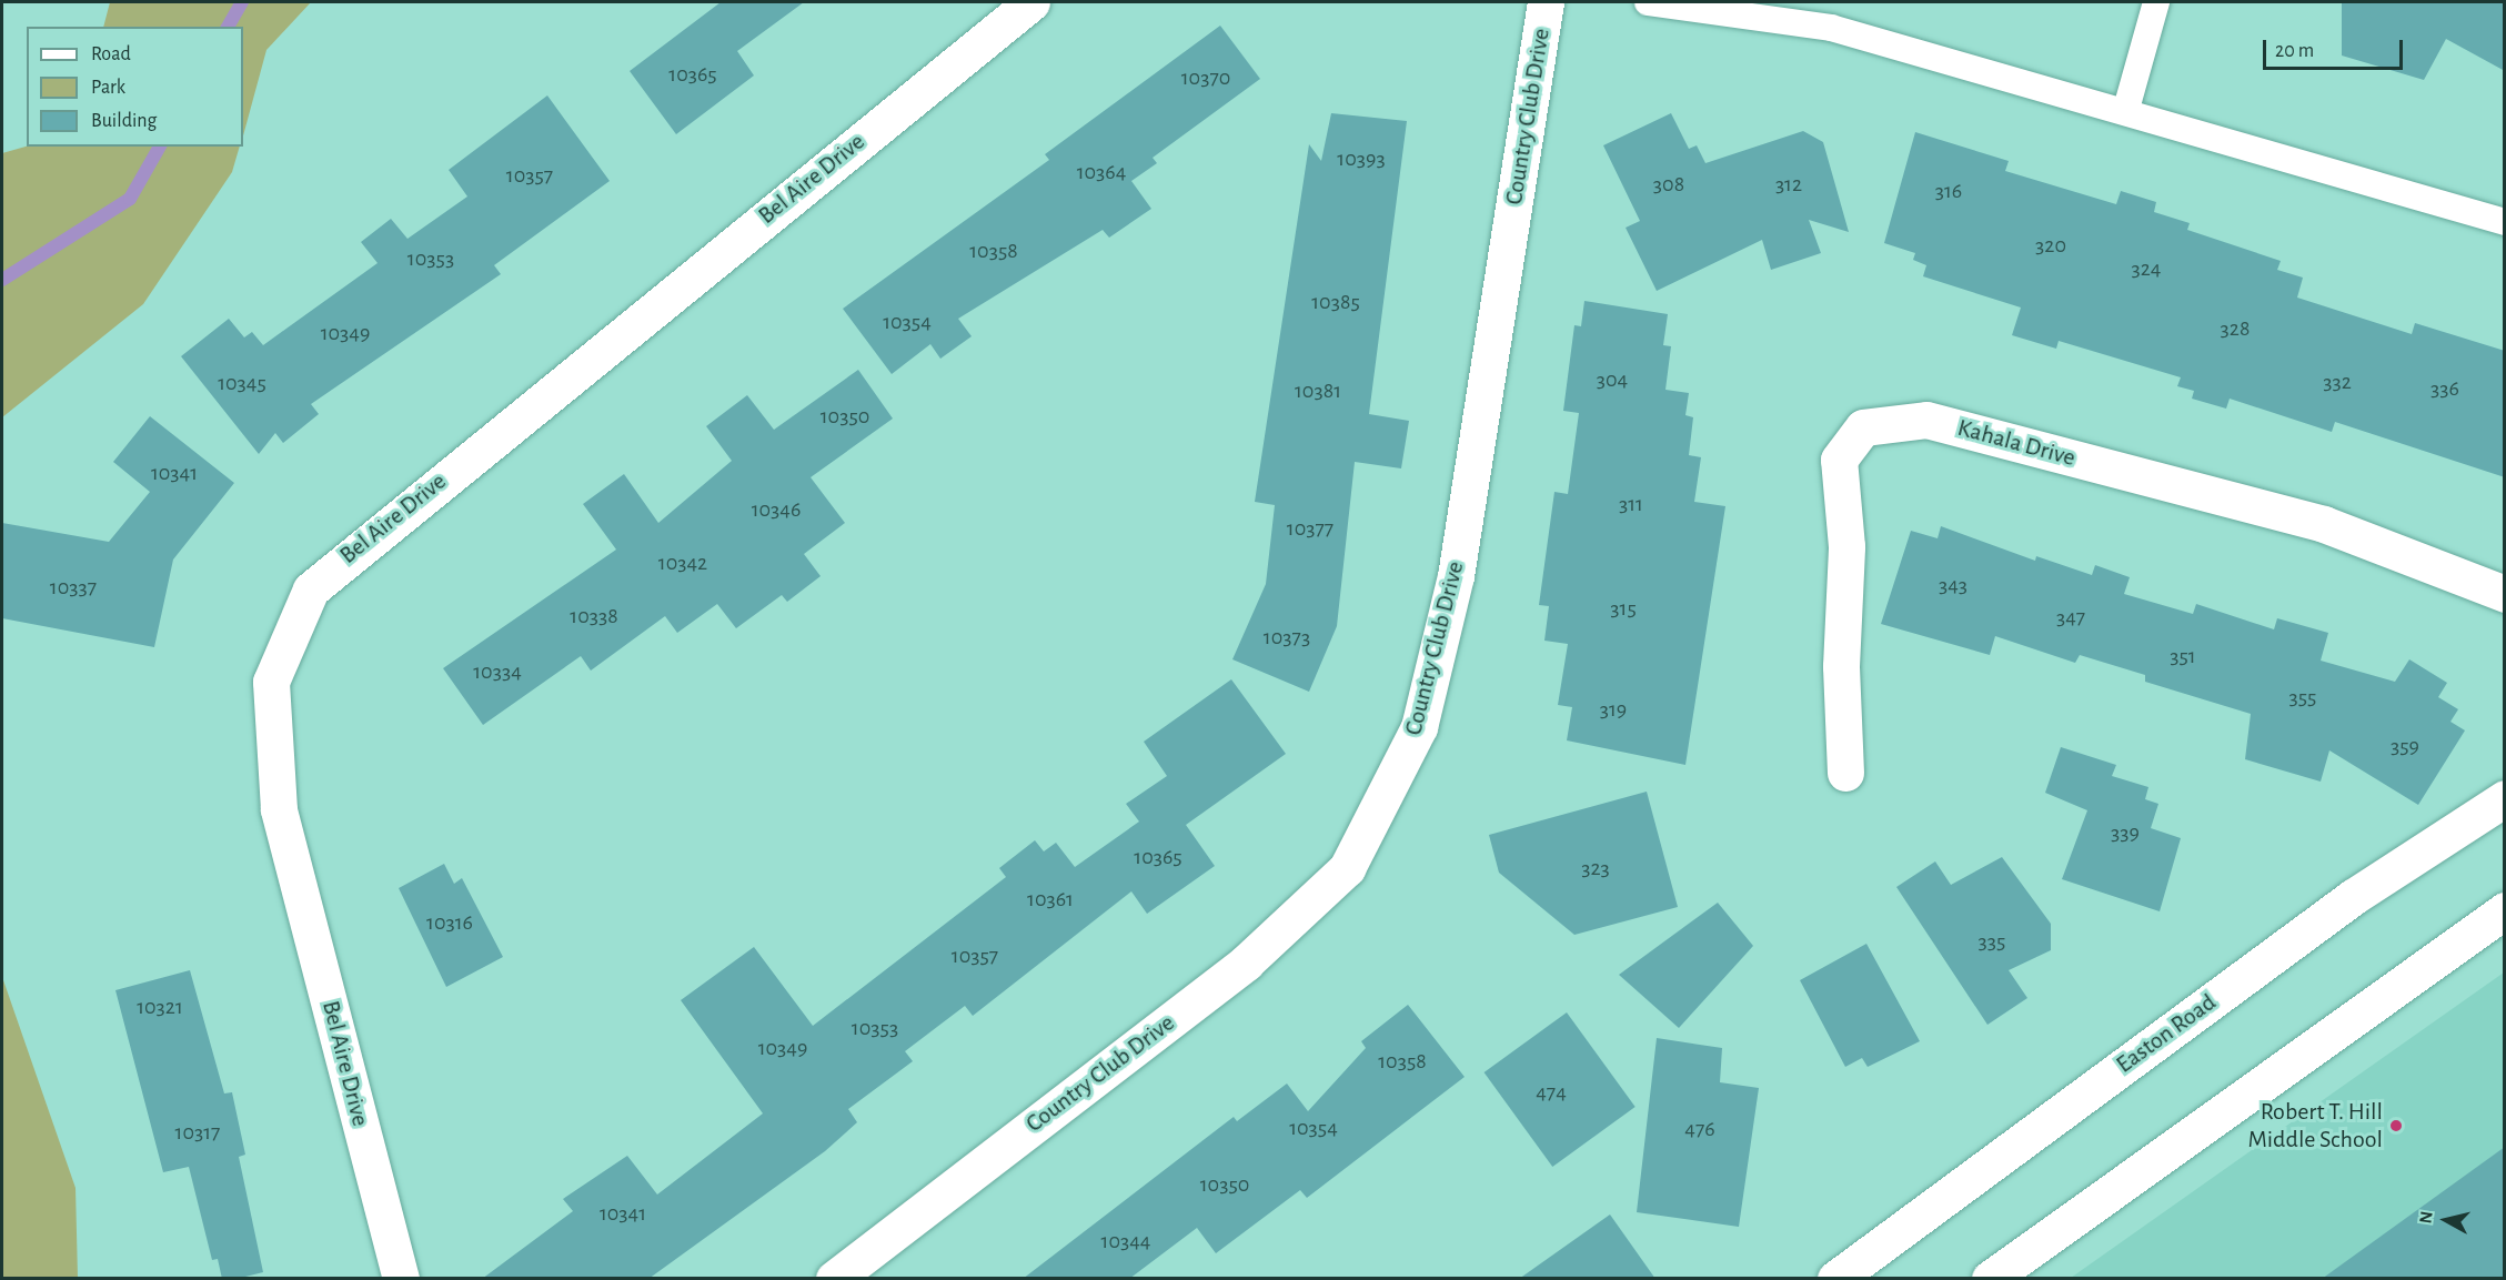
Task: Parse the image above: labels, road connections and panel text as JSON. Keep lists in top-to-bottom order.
{
  "streets": {
    "street": [
      "Country Club Drive",
      "Bel Aire Drive",
      "Kahala Drive",
      "Easton Road"
    ]
  },
  "places": ["Robert T. Hill Middle School"],
  "house_numbers": [
    "10365",
    "10370",
    "10393",
    "10364",
    "10357",
    "308",
    "312",
    "316",
    "320",
    "10358",
    "10353",
    "324",
    "10385",
    "10354",
    "328",
    "10349",
    "304",
    "332",
    "10345",
    "336",
    "10381",
    "10350",
    "10341",
    "311",
    "10346",
    "10377",
    "10342",
    "343",
    "10337",
    "315",
    "10338",
    "347",
    "10373",
    "351",
    "10334",
    "355",
    "319",
    "359",
    "339",
    "10365",
    "323",
    "10361",
    "10316",
    "335",
    "10357",
    "10321",
    "10353",
    "10349",
    "10358",
    "474",
    "10354",
    "476",
    "10317",
    "10350",
    "10341",
    "10344"
  ],
  "legend": ["Road", "Park", "Building"],
  "scale_bar": "20 m",
  "north": "left"
}
